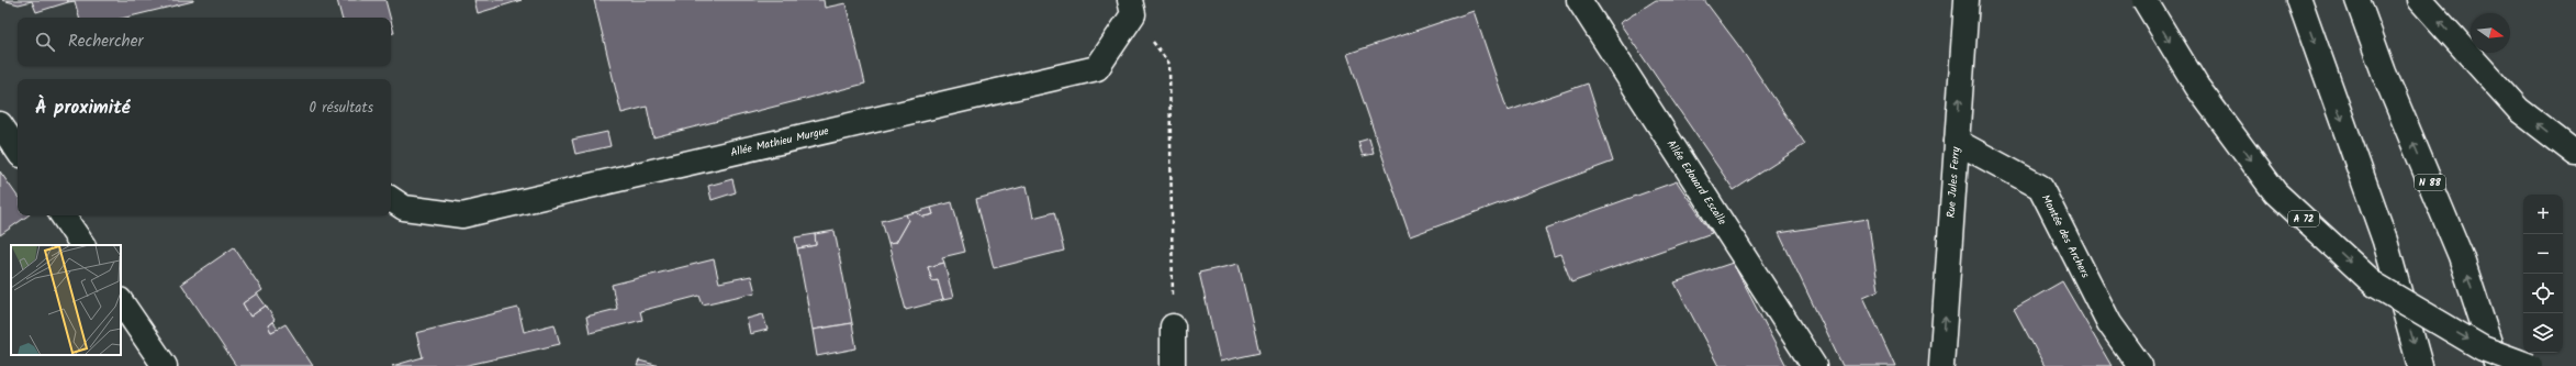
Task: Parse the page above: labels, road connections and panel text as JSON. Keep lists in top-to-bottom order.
{
  "streets": {
    "main road": [
      "Allée Mathieu Murgue",
      "Allée Edouard Escalle",
      "Rue Jules Ferry",
      "N 88",
      "A 72",
      "Montée des Archers"
    ]
  },
  "crossings": [
    ["Rue Jules Ferry", "Montée des Archers"]
  ],
  "one_way": ["Rue Jules Ferry"],
  "north": "right",
  "page": {
    "search": "Rechercher",
    "heading": ["À proximité", "0 résultats"],
    "map_buttons": ["+", "−"]
  }
}
